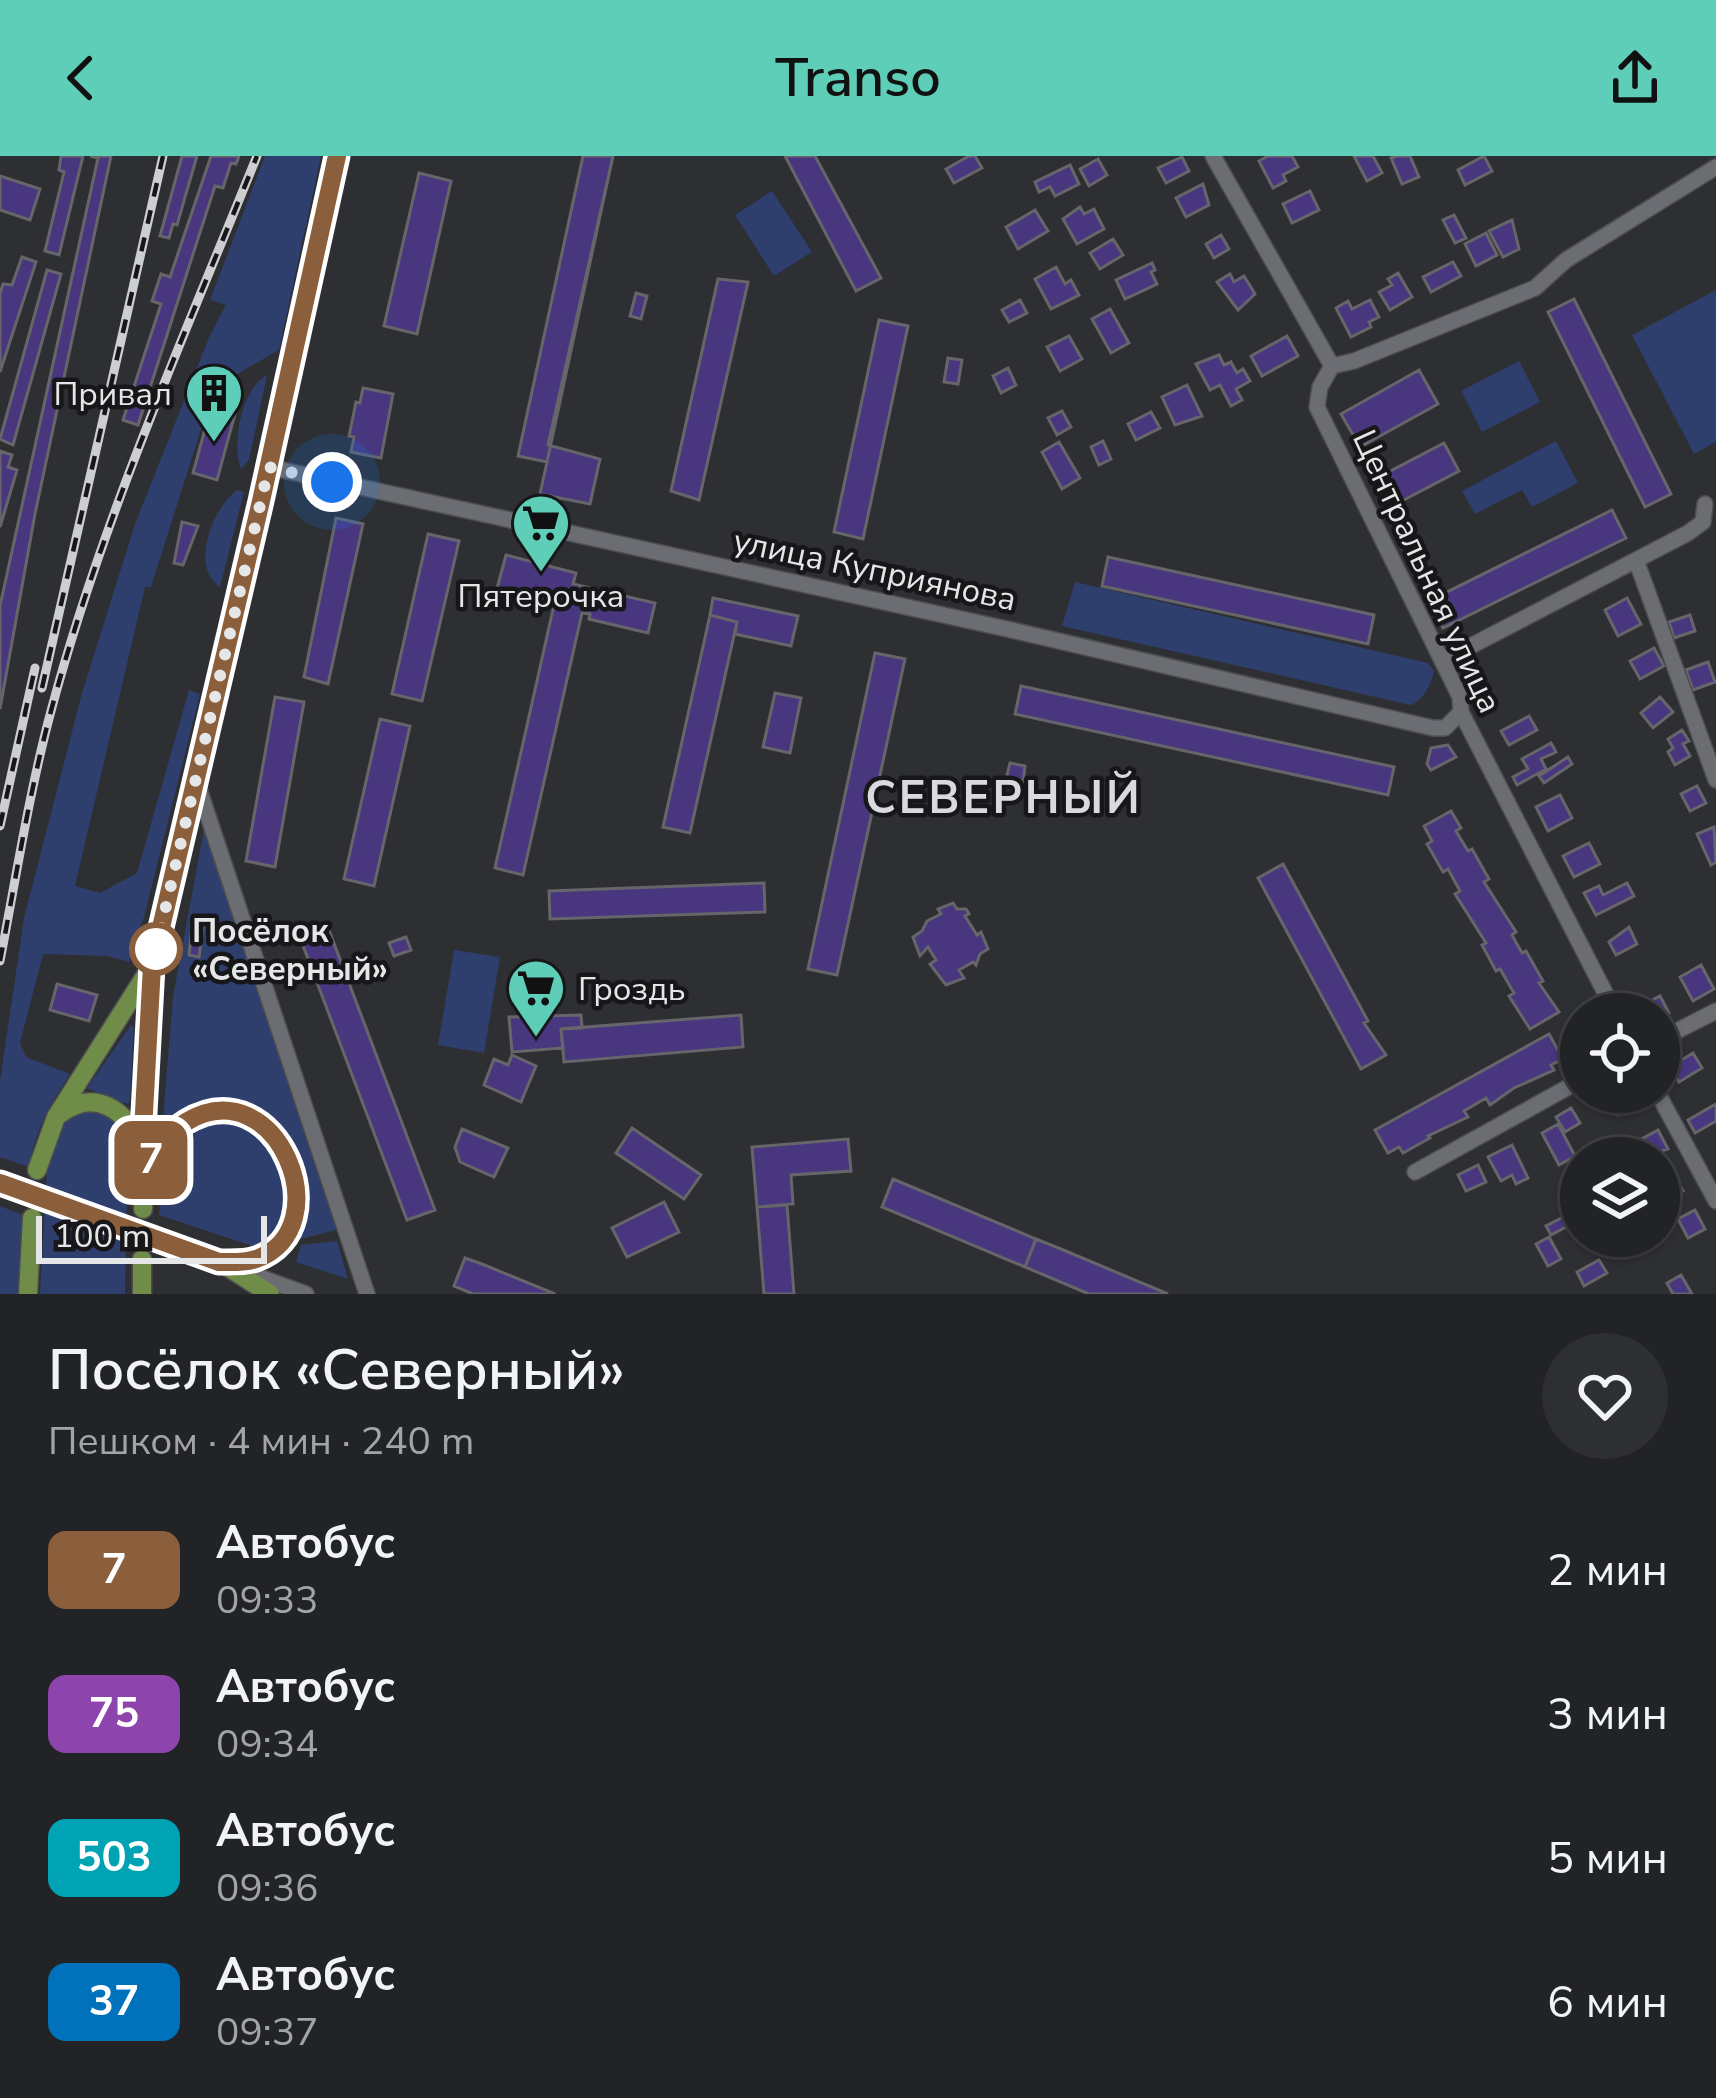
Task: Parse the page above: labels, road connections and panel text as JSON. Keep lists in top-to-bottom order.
{
  "streets": {
    "street": ["улица Куприянова", "Центральная улица"]
  },
  "crossings": [
    ["улица Куприянова", "Центральная улица"]
  ],
  "districts": ["СЕВЕРНЫЙ"],
  "places": {
    "building": ["Привал"],
    "supermarket": ["Пятерочка", "Гроздь"],
    "other": ["Посёлок «Северный»"]
  },
  "lines": ["bus line 7"],
  "scale_bar": "100 m",
  "page": {
    "header": "Transo",
    "on_map": "7",
    "scale": "100 m",
    "heading": ["Посёлок «Северный»", "Пешком · 4 мин · 240 m"],
    "list": [
      {
        "mark": "7",
        "name": "Автобус",
        "note": "09:33",
        "value": "2 мин"
      },
      {
        "mark": "75",
        "name": "Автобус",
        "note": "09:34",
        "value": "3 мин"
      },
      {
        "mark": "503",
        "name": "Автобус",
        "note": "09:36",
        "value": "5 мин"
      },
      {
        "mark": "37",
        "name": "Автобус",
        "note": "09:37",
        "value": "6 мин"
      }
    ]
  }
}
